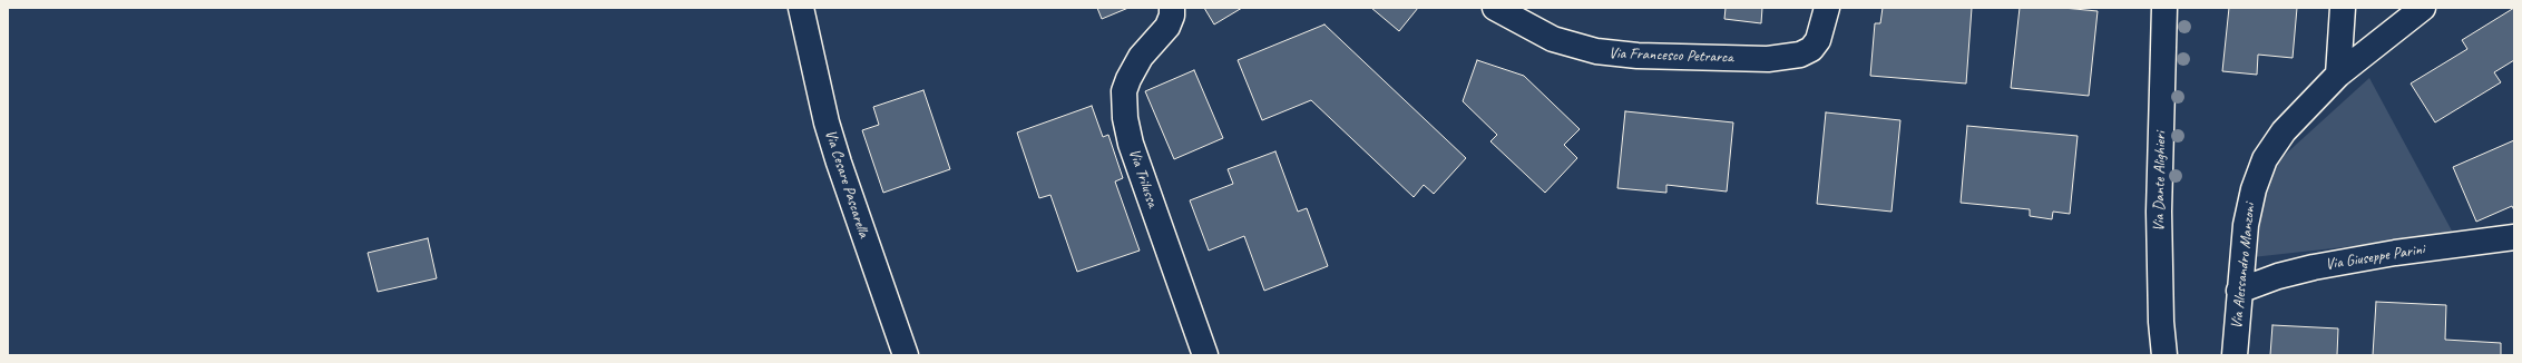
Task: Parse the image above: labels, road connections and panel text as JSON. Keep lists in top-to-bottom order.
{
  "streets": {
    "street": [
      "Via Francesco Petrarca",
      "Via Trilussa",
      "Via Dante Alighieri",
      "Via Cesare Pascarella",
      "Via Giuseppe Parini",
      "Via Alessandro Manzoni"
    ]
  },
  "crossings": [
    ["Via Giuseppe Parini", "Via Alessandro Manzoni"]
  ]
}
